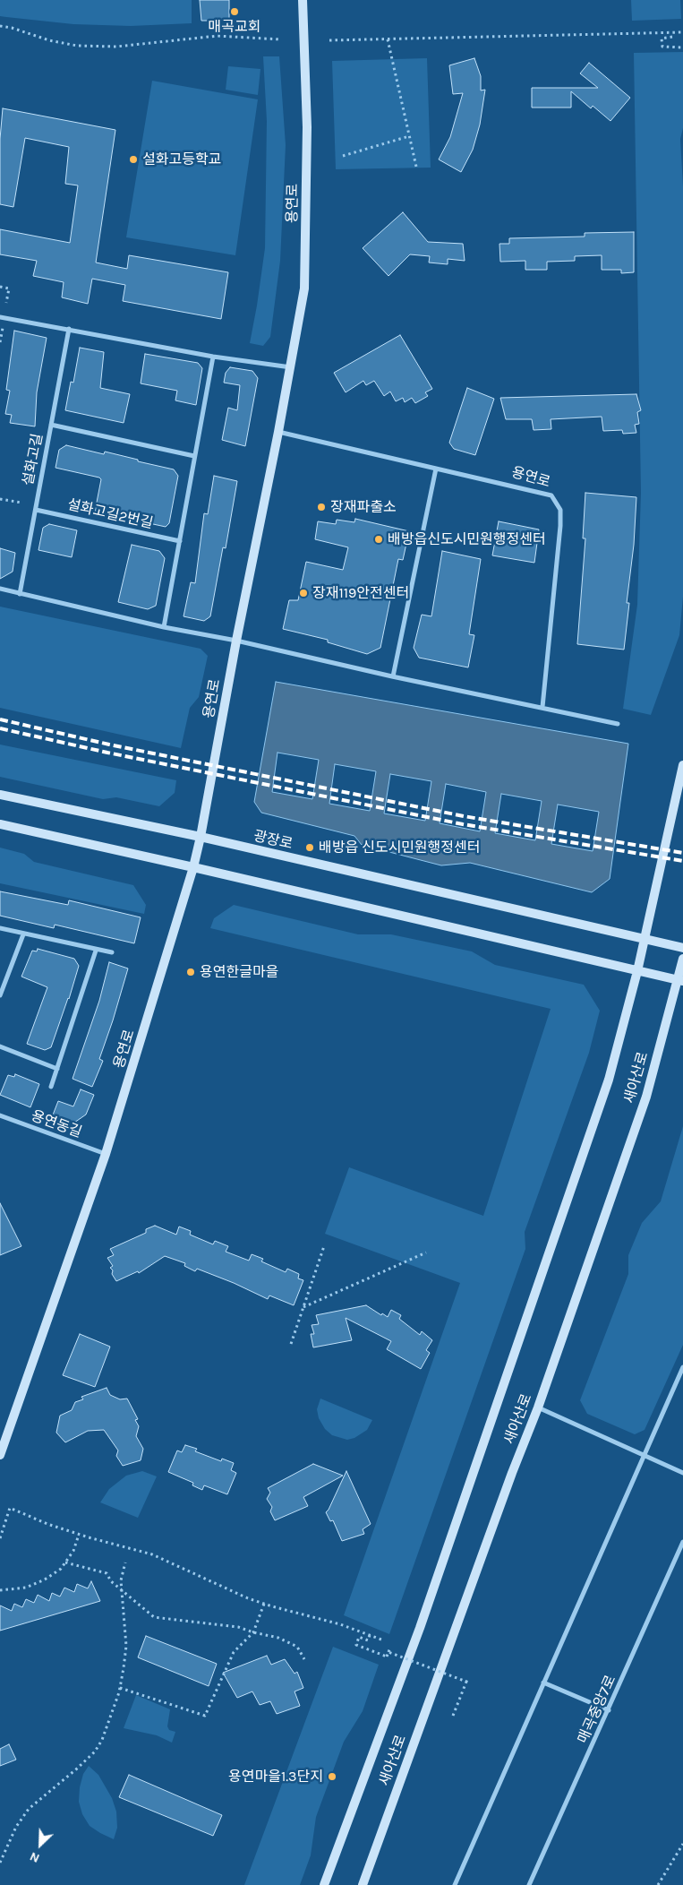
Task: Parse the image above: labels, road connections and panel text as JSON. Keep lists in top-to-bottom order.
{
  "streets": {
    "main road": ["용연로", "광장로", "새아산로"],
    "street": [
      "설화고길",
      "설화고길2번길",
      "용연동길",
      "매곡중앙7로"
    ]
  },
  "crossings": [
    ["용연로", "광장로"],
    ["용연로", "용연동길"],
    ["설화고길", "설화고길2번길"]
  ],
  "places": [
    "매곡교회",
    "설화고등학교",
    "장재파출소",
    "배방읍신도시민원행정센터",
    "장재119안전센터",
    "배방읍 신도시민원행정센터",
    "용연한글마을",
    "용연마을1.3단지"
  ],
  "north": "bottom left"
}
